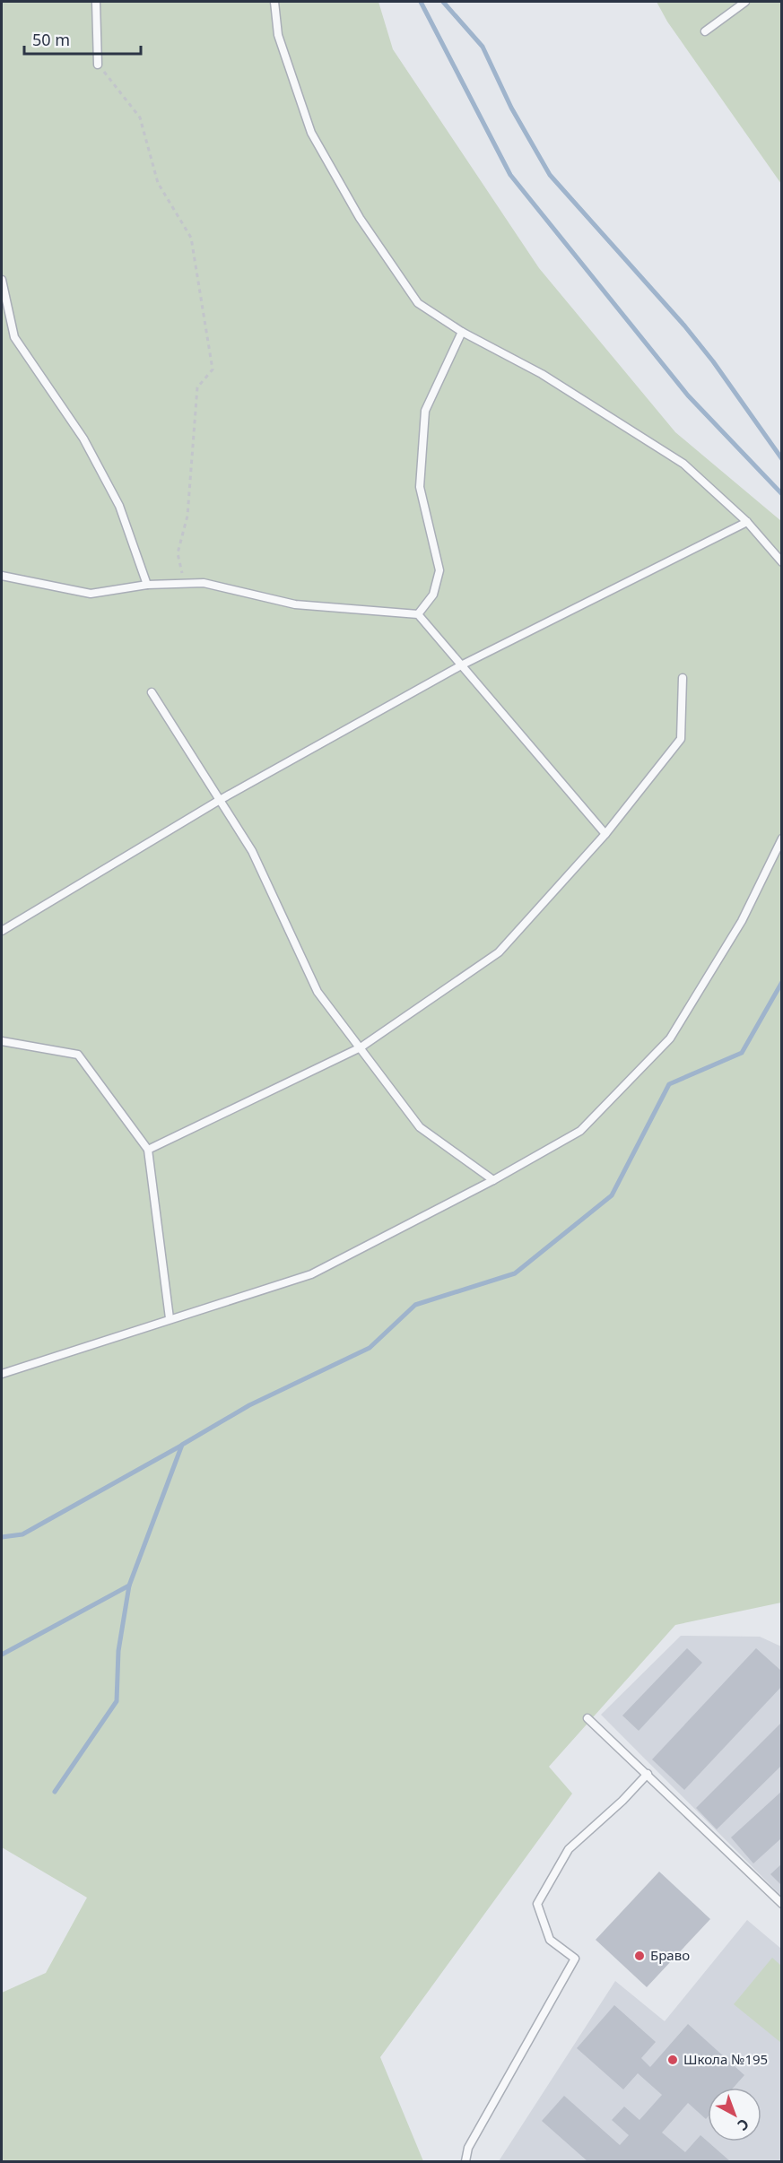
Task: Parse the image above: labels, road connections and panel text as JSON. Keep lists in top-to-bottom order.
{
  "places": ["Браво", "Школа №195"],
  "scale_bar": "50 m",
  "north": "bottom right"
}
